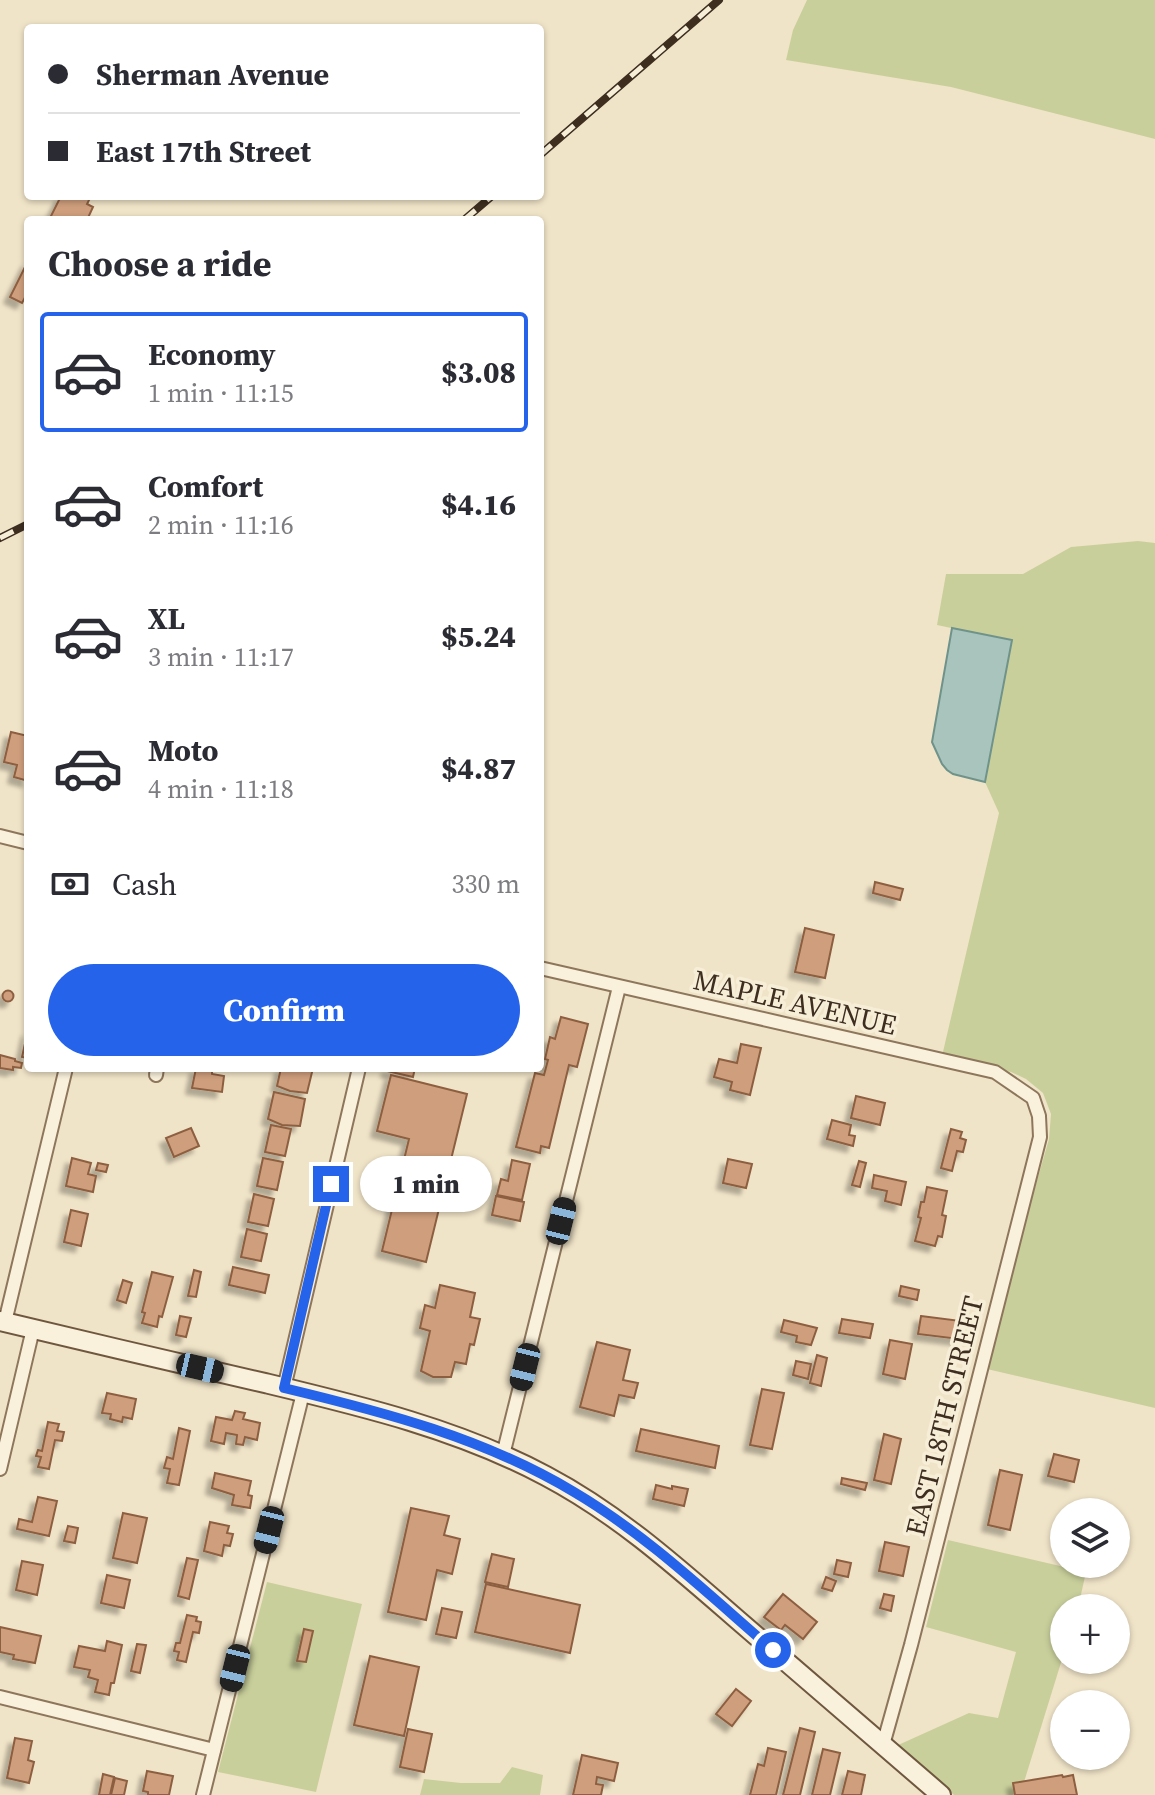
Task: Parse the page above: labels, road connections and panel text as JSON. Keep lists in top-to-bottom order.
{
  "streets": {
    "street": ["MAPLE AVENUE", "EAST 18TH STREET"]
  },
  "crossings": [
    ["MAPLE AVENUE", "EAST 18TH STREET"]
  ],
  "page": {
    "banner": ["Sherman Avenue", "East 17th Street"],
    "heading": "Choose a ride",
    "list": [
      {
        "name": "Economy",
        "note": "1 min · 11:15",
        "value": "$3.08"
      },
      {
        "name": "Comfort",
        "note": "2 min · 11:16",
        "value": "$4.16"
      },
      {
        "name": "XL",
        "note": "3 min · 11:17",
        "value": "$5.24"
      },
      {
        "name": "Moto",
        "note": "4 min · 11:18",
        "value": "$4.87"
      }
    ],
    "pay": ["Cash", "330 m"],
    "buttons": "Confirm",
    "bubble": "1 min",
    "map_buttons": ["+", "−"]
  }
}
